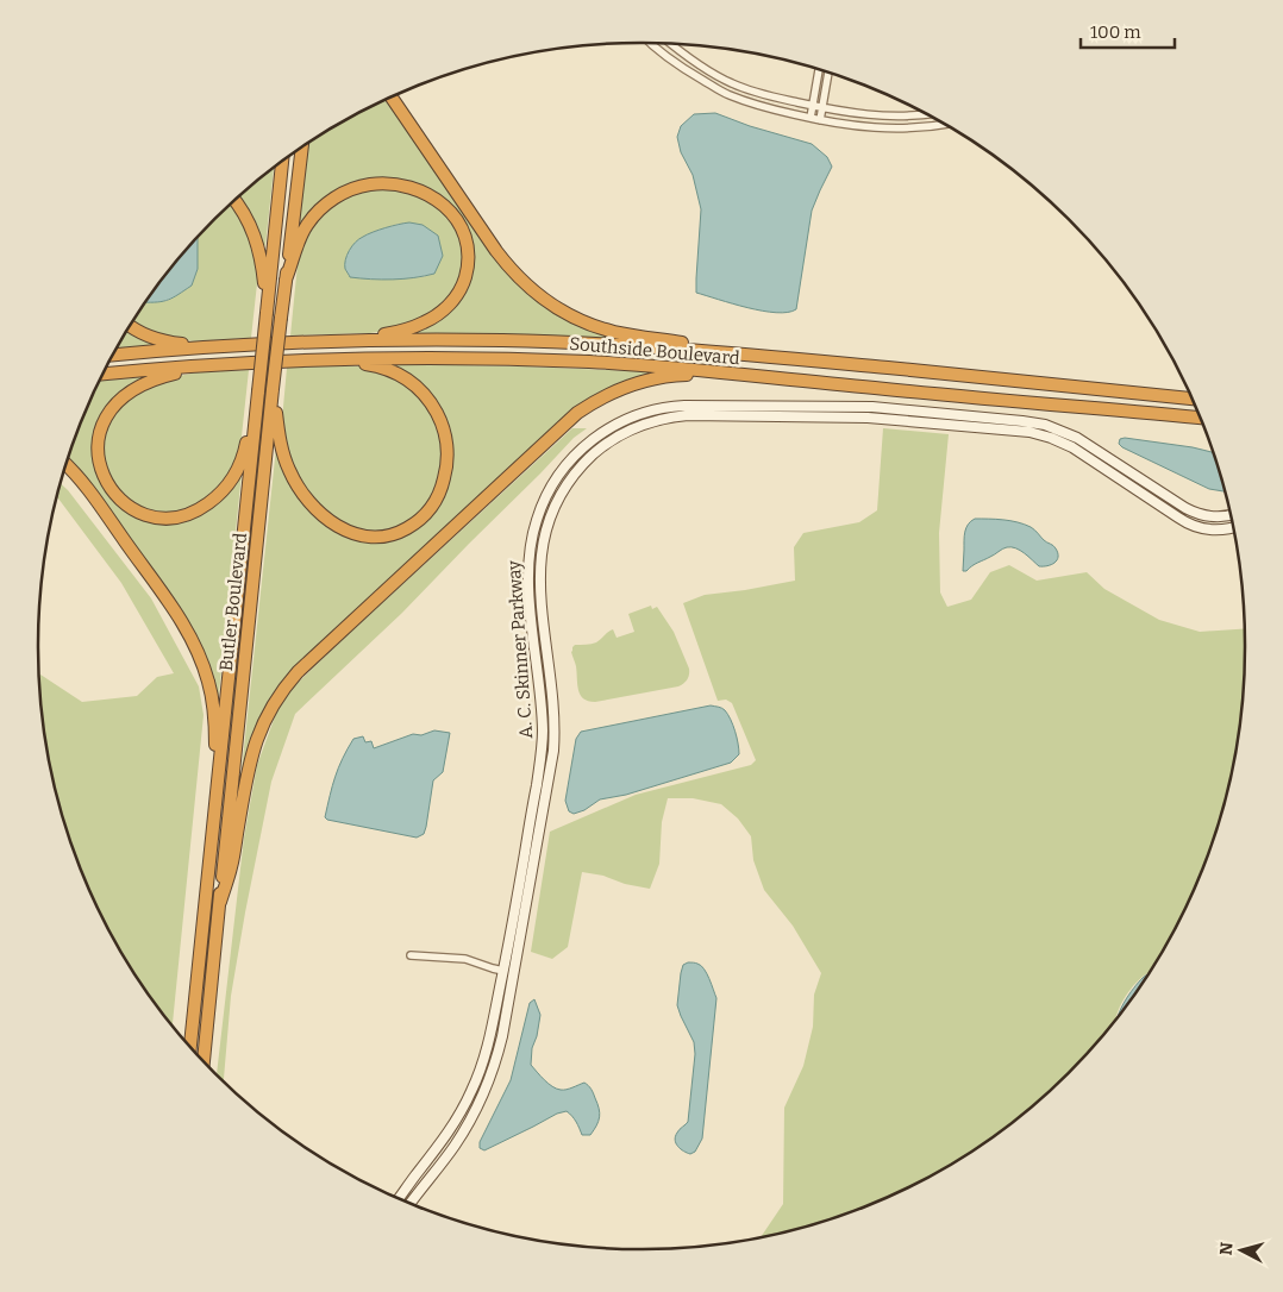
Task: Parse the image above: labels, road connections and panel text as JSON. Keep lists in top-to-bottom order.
{
  "streets": {
    "highway": ["Southside Boulevard", "Butler Boulevard"],
    "main road": ["A. C. Skinner Parkway"]
  },
  "scale_bar": "100 m",
  "north": "left"
}
